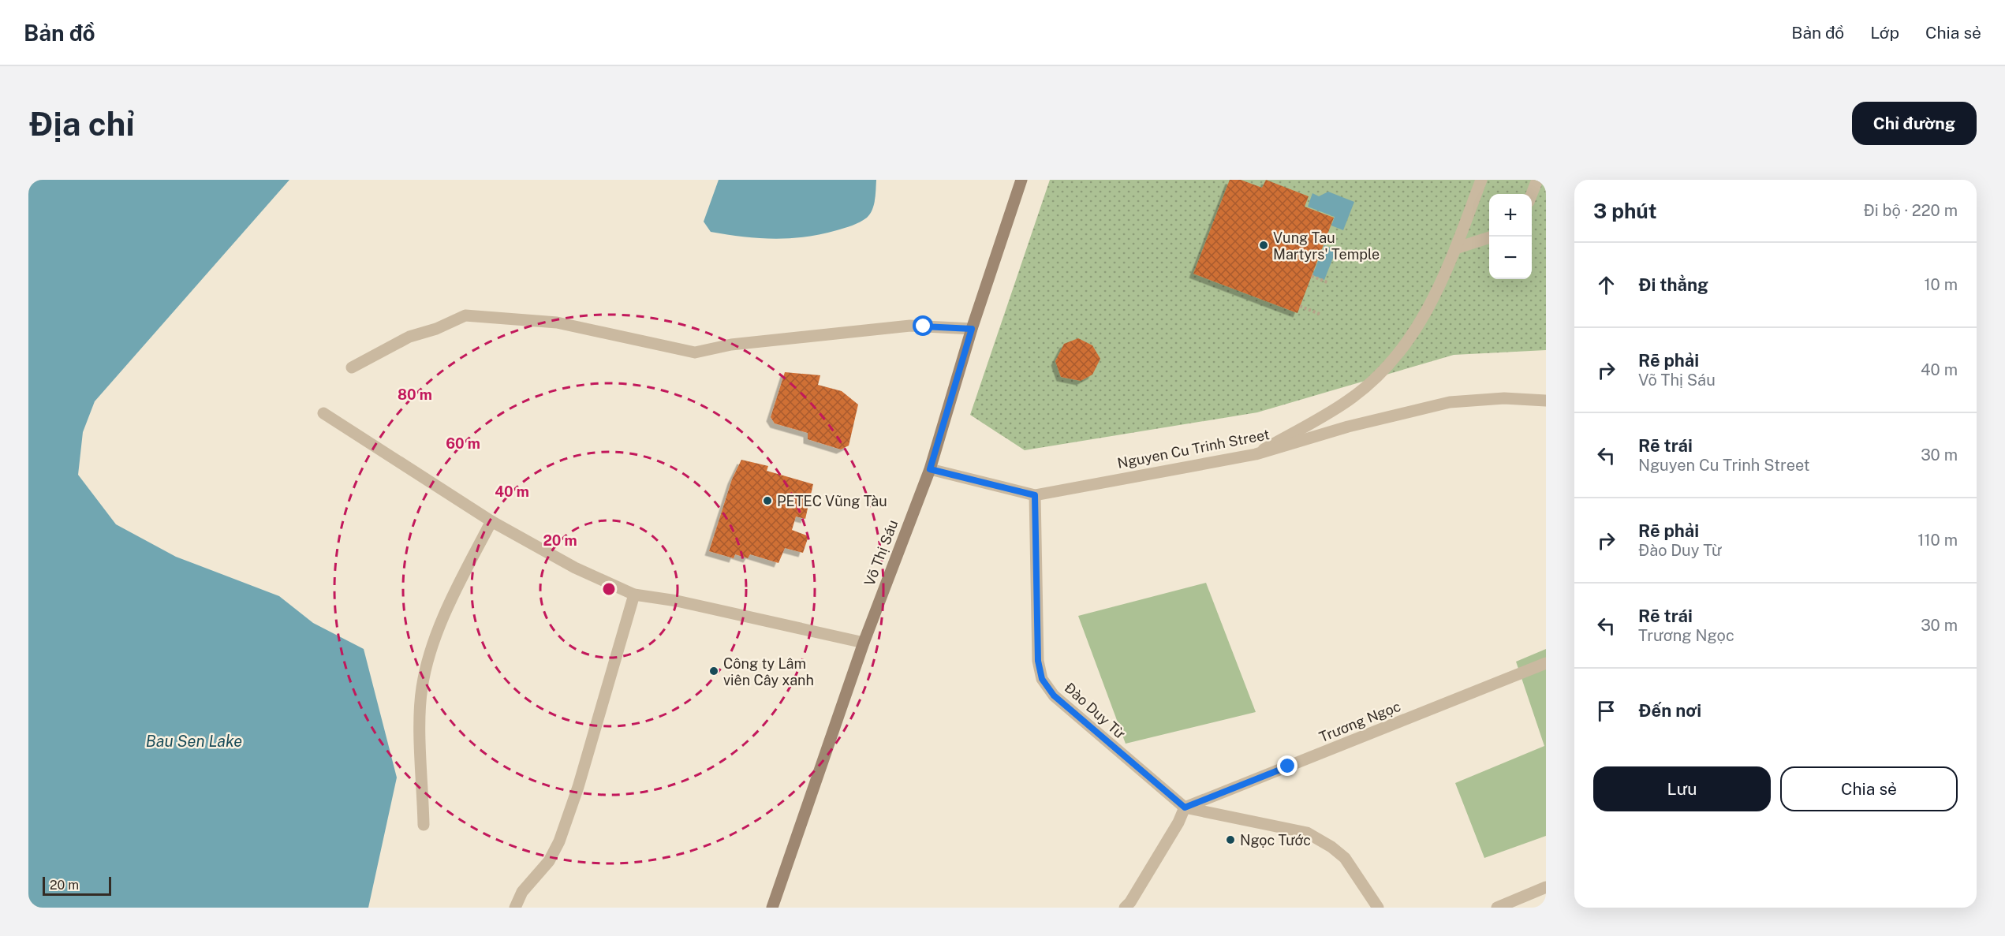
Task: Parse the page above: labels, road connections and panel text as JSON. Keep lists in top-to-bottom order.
{
  "streets": {
    "main road": ["Võ Thị Sáu"],
    "street": ["Nguyen Cu Trinh Street", "Đào Duy Từ", "Trương Ngọc"]
  },
  "crossings": [
    ["Nguyen Cu Trinh Street", "Võ Thị Sáu"],
    ["Nguyen Cu Trinh Street", "Đào Duy Từ"],
    ["Đào Duy Từ", "Trương Ngọc"]
  ],
  "water": ["Bau Sen Lake"],
  "places": [
    "Vung Tau Martyrs' Temple",
    "PETEC Vũng Tàu",
    "Công ty Lâm viên Cây xanh",
    "Ngọc Tước"
  ],
  "scale_bar": "20 m",
  "page": {
    "header": "Bản đồ",
    "nav": ["Bản đồ", "Lớp", "Chia sẻ"],
    "buttons": [
      "Chỉ đường",
      ["Lưu", "Chia sẻ"]
    ],
    "title": "Địa chỉ",
    "heading": ["3 phút", "Đi bộ · 220 m"],
    "map_buttons": ["+", "−"],
    "list": [
      ["Đi thẳng", "10 m"],
      ["Rẽ phải", "Võ Thị Sáu", "40 m"],
      ["Rẽ trái", "Nguyen Cu Trinh Street", "30 m"],
      ["Rẽ phải", "Đào Duy Từ", "110 m"],
      ["Rẽ trái", "Trương Ngọc", "30 m"],
      "Đến nơi"
    ],
    "scale": "20 m"
  },
  "rings": [
    "80 m",
    "60 m",
    "40 m",
    "20 m"
  ]
}
